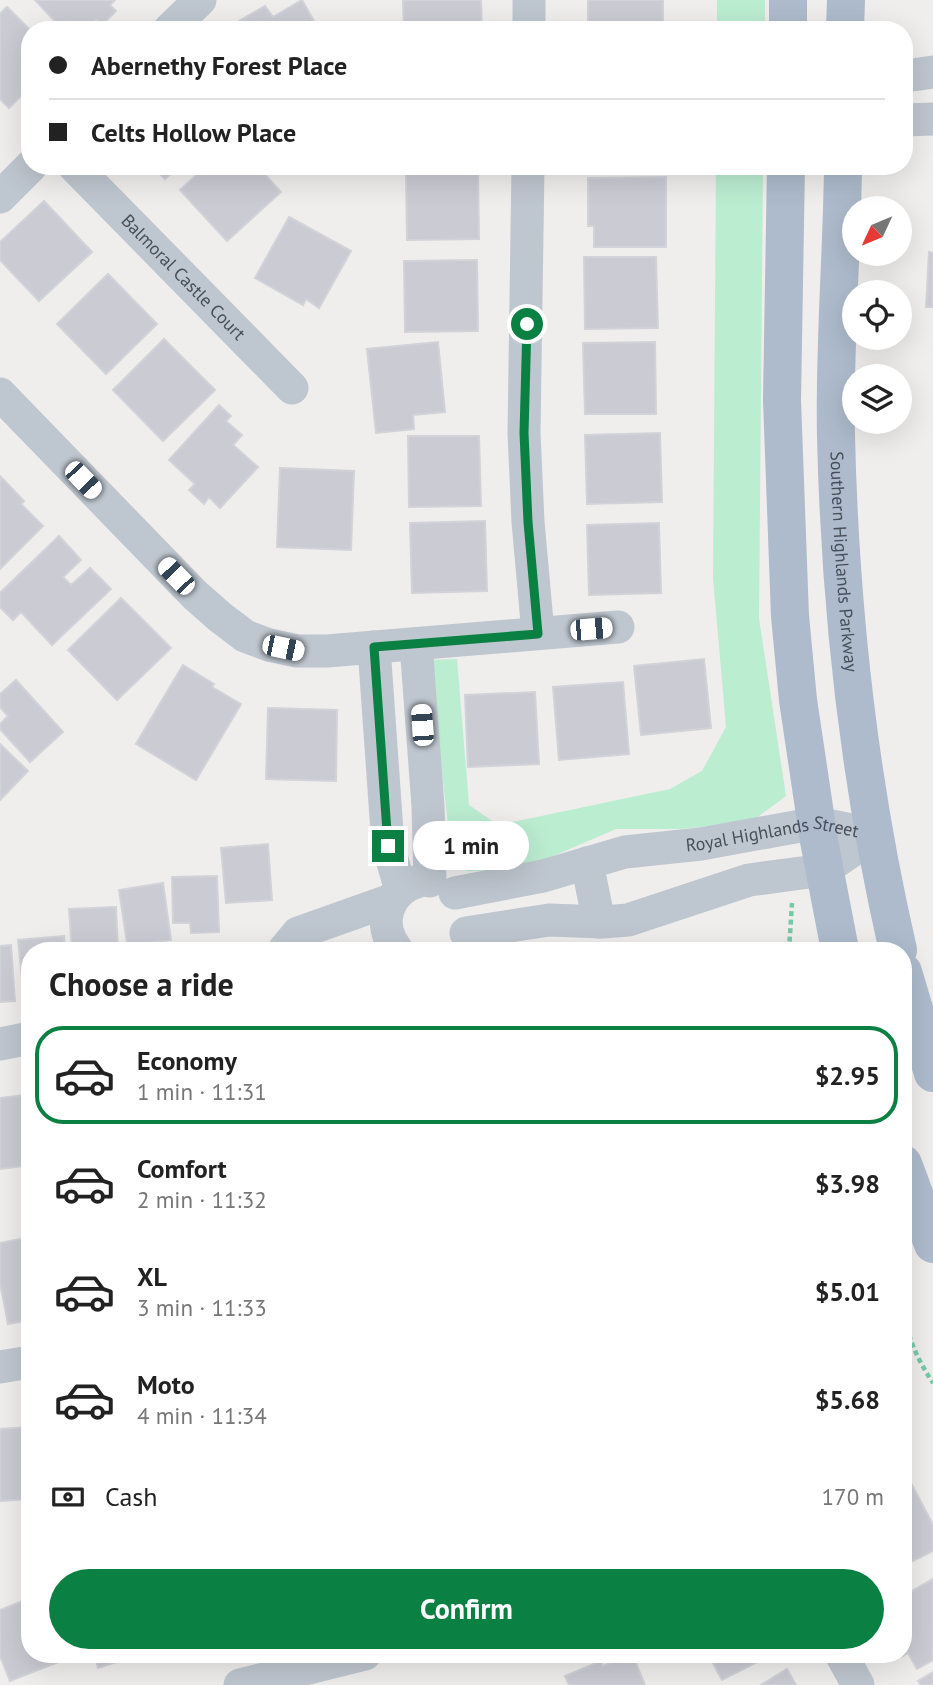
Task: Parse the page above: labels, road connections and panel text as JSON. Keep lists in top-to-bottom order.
{
  "streets": {
    "main road": ["Southern Highlands Parkway"],
    "street": ["Balmoral Castle Court", "Royal Highlands Street"]
  },
  "crossings": [
    ["Southern Highlands Parkway", "Royal Highlands Street"]
  ],
  "north": "bottom left",
  "page": {
    "banner": ["Abernethy Forest Place", "Celts Hollow Place"],
    "bubble": "1 min",
    "heading": "Choose a ride",
    "list": [
      {
        "name": "Economy",
        "note": "1 min · 11:31",
        "value": "$2.95"
      },
      {
        "name": "Comfort",
        "note": "2 min · 11:32",
        "value": "$3.98"
      },
      {
        "name": "XL",
        "note": "3 min · 11:33",
        "value": "$5.01"
      },
      {
        "name": "Moto",
        "note": "4 min · 11:34",
        "value": "$5.68"
      }
    ],
    "pay": ["Cash", "170 m"],
    "buttons": "Confirm"
  }
}
